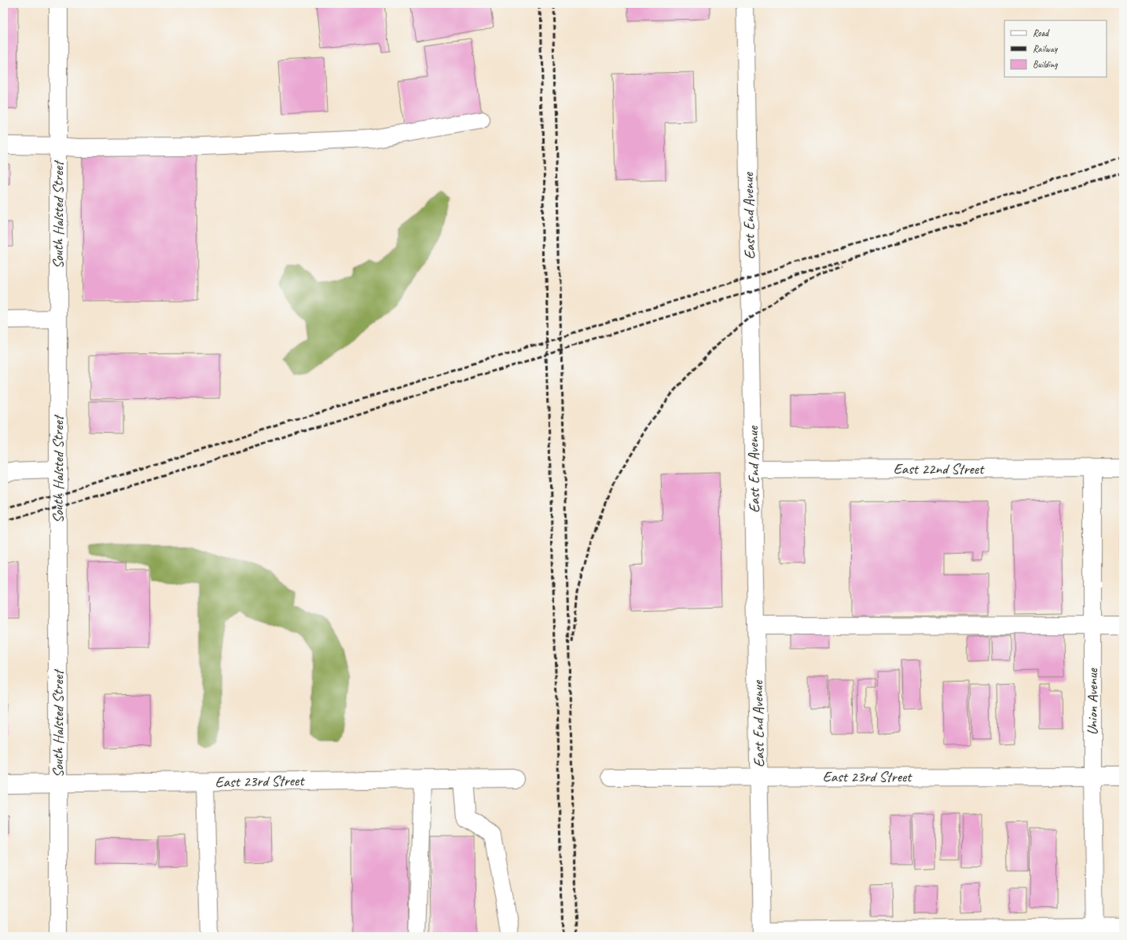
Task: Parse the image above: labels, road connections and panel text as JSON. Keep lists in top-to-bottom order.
{
  "streets": {
    "street": [
      "South Halsted Street",
      "East End Avenue",
      "East 22nd Street",
      "Union Avenue",
      "East 23rd Street"
    ]
  },
  "crossings": [
    ["South Halsted Street", "East 23rd Street"],
    ["East End Avenue", "East 22nd Street"],
    ["East End Avenue", "East 23rd Street"],
    ["East 22nd Street", "Union Avenue"],
    ["Union Avenue", "East 23rd Street"]
  ],
  "legend": ["Road", "Railway", "Building"]
}
